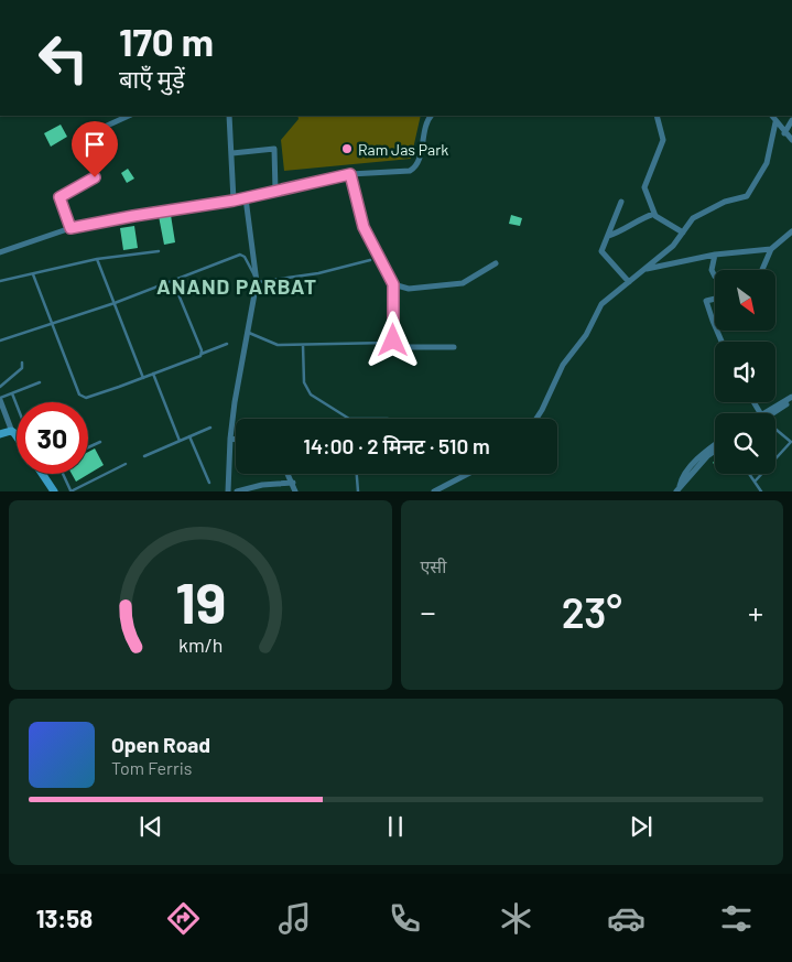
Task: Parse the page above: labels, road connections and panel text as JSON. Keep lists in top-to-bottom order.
{
  "districts": ["ANAND PARBAT"],
  "places": ["Ram Jas Park"],
  "north": "bottom right",
  "page": {
    "turn": ["170 m", "बाएँ मुड़ें"],
    "limit": "30",
    "trip": "14:00 · 2 मिनट · 510 m",
    "tile": "एसी",
    "heat": ["−", "23°", "+"],
    "song": ["Open Road", "Tom Ferris"],
    "tabs": "13:58",
    "gauge": ["19", "km/h"]
  }
}
